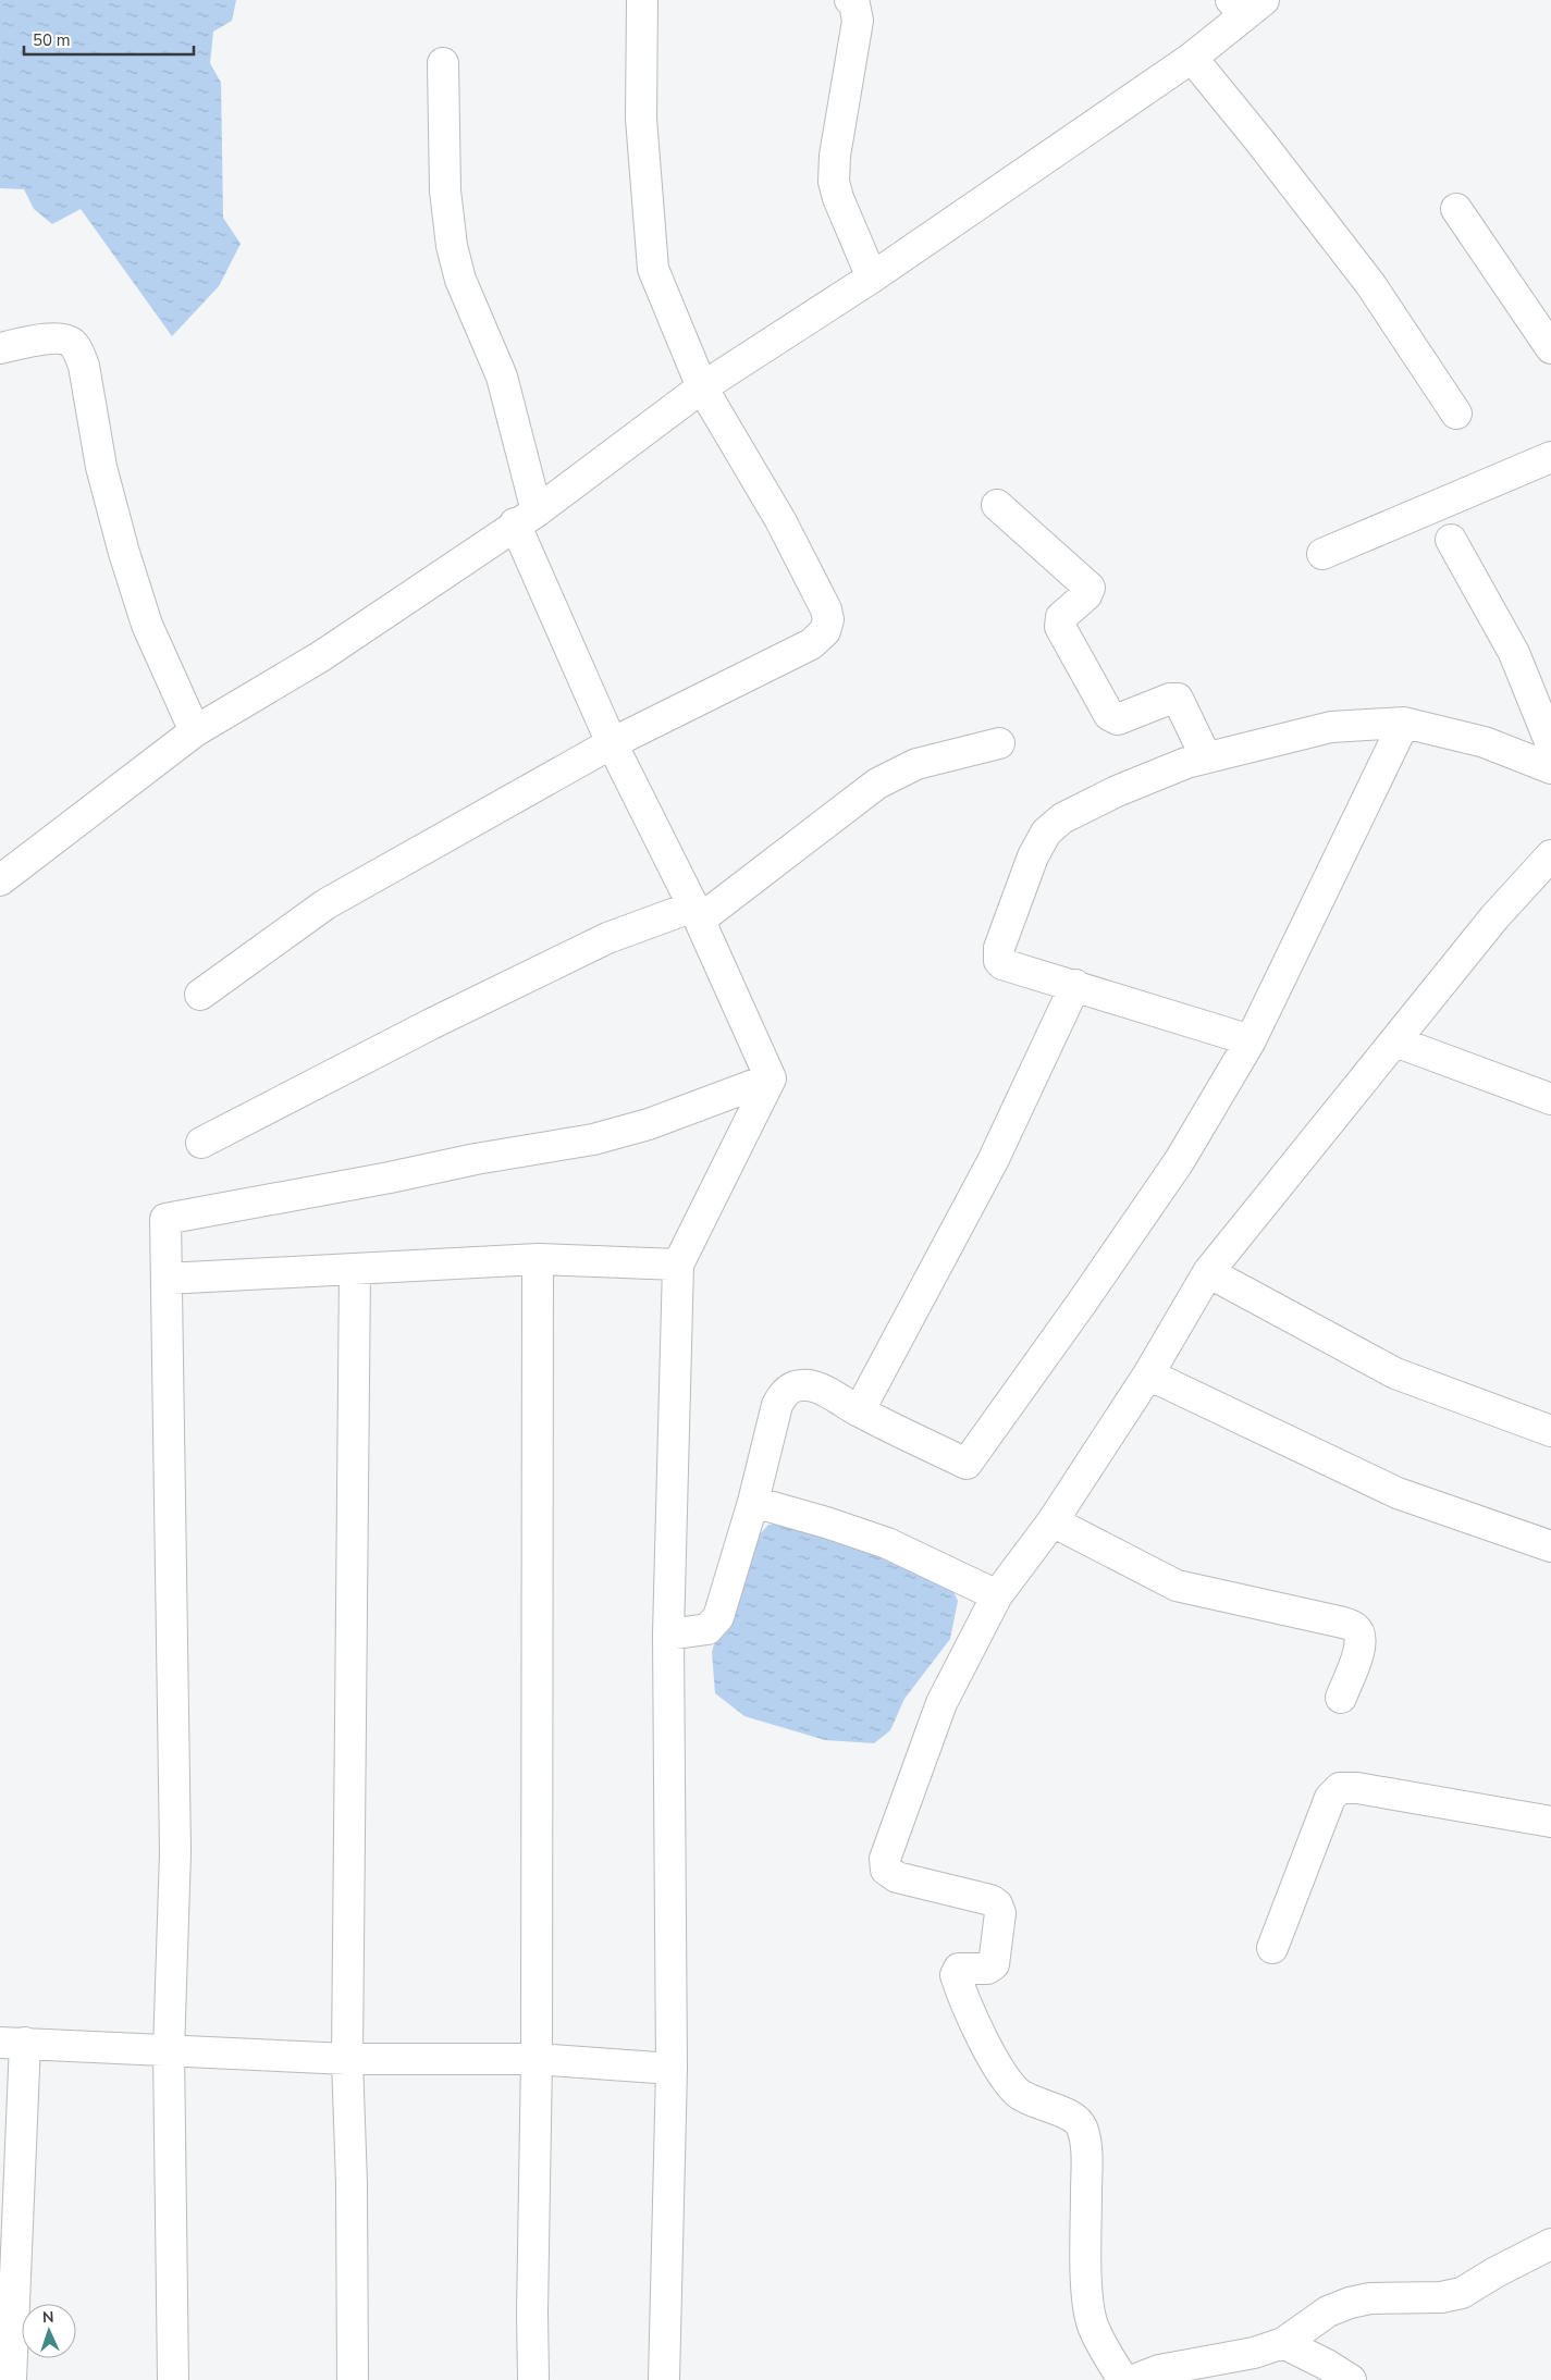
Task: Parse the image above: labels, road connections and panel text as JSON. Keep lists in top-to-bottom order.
{
  "scale_bar": "50 m",
  "north": "top"
}
